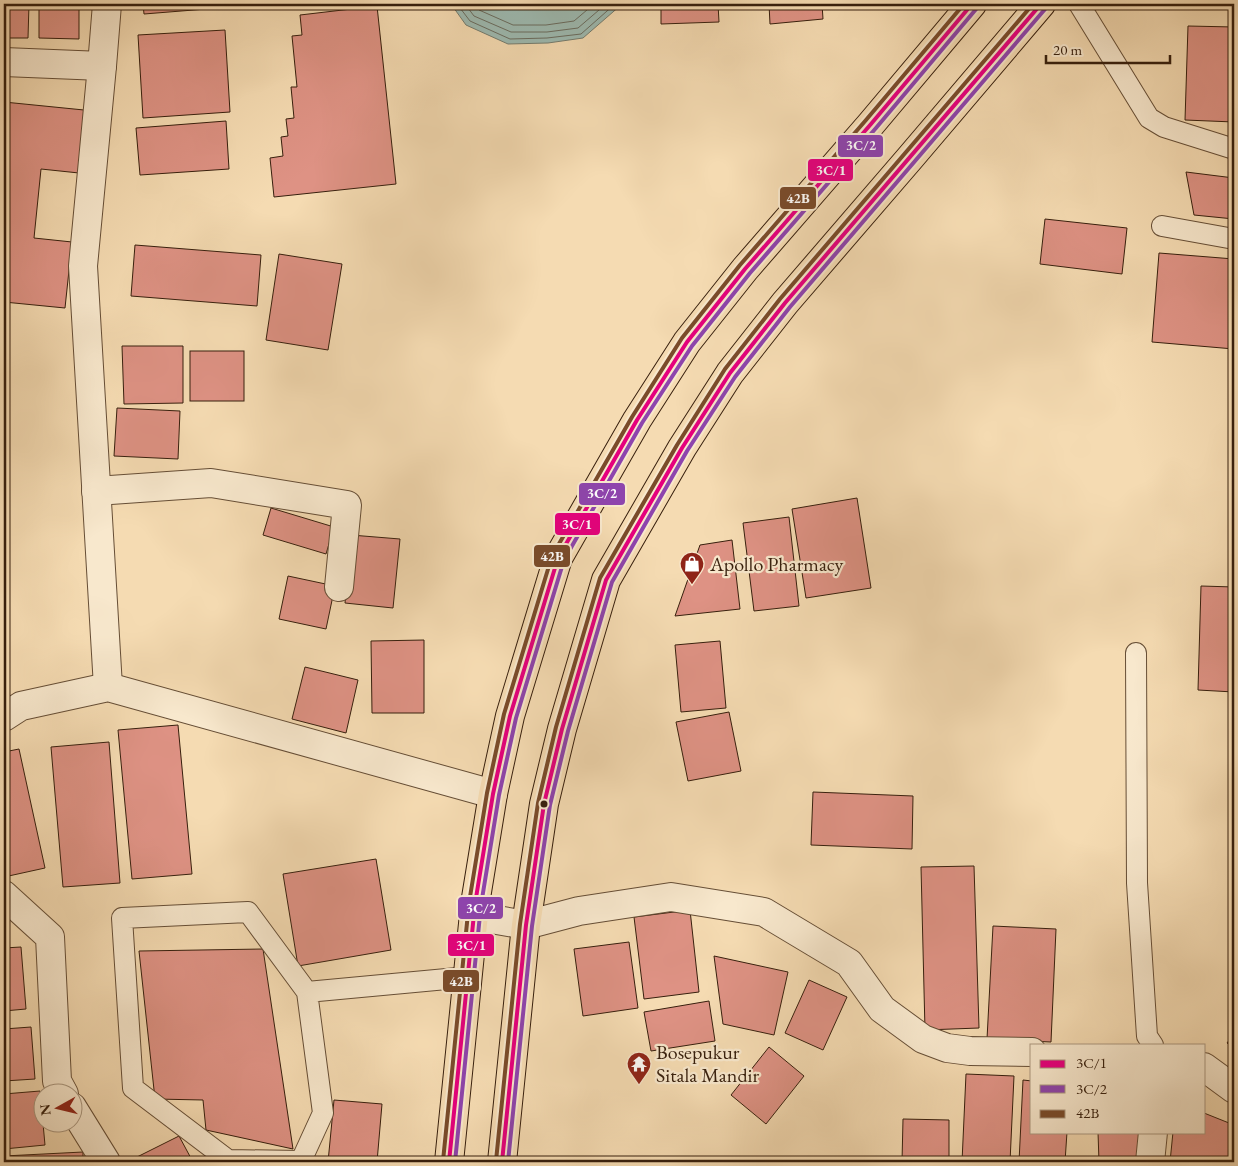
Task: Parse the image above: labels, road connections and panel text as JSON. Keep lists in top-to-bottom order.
{
  "places": {
    "shop": ["Apollo Pharmacy"],
    "temple": ["Bosepukur Sitala Mandir"]
  },
  "lines": ["transit line 3C/1", "transit line 42B", "transit line 3C/2"],
  "legend": ["3C/1", "3C/2", "42B"],
  "scale_bar": "20 m",
  "north": "left"
}
